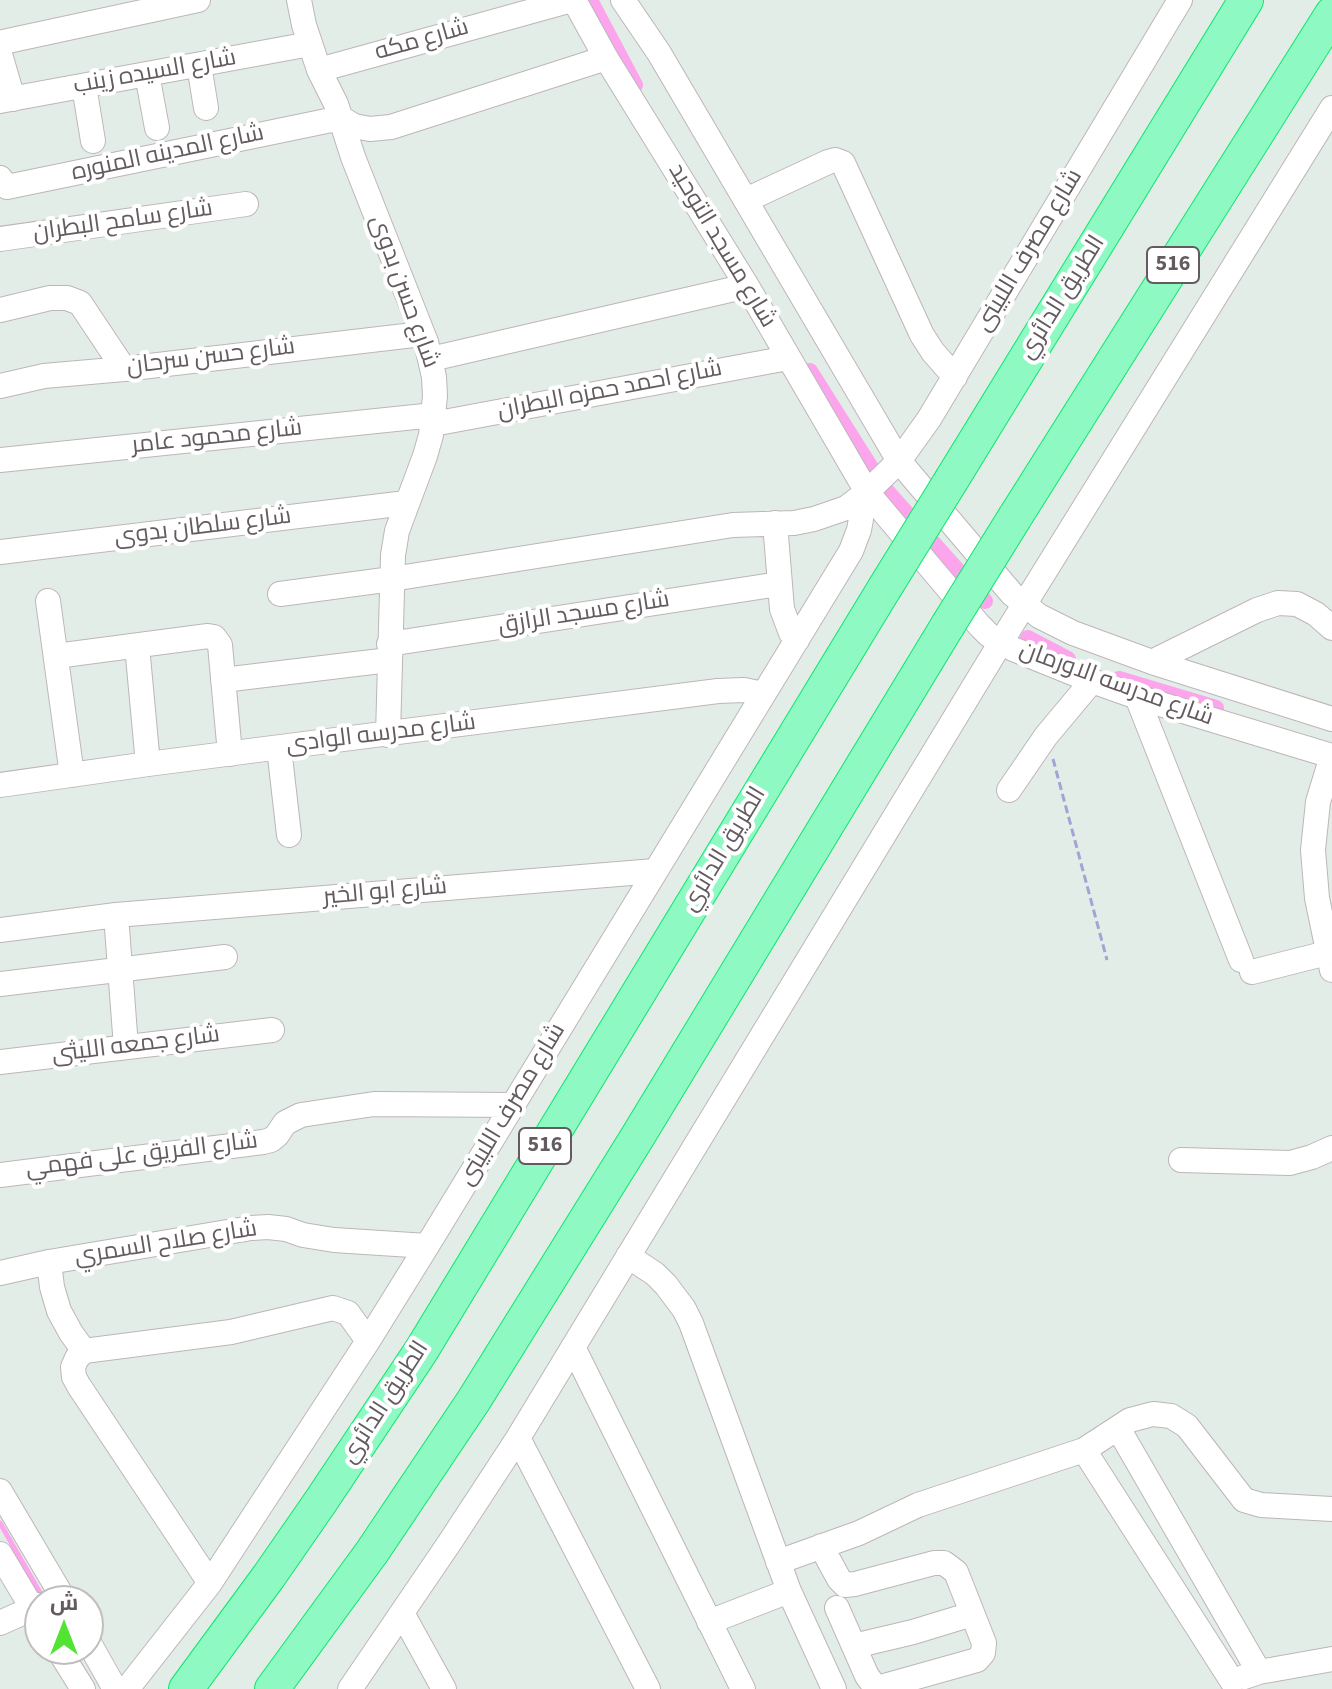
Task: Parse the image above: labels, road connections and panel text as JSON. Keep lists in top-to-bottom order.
{
  "streets": {
    "highway": ["516", "الطريق الدائري"],
    "street": [
      "شارع مكه",
      "شارع السيده زينب",
      "شارع المدينه المنوره",
      "شارع سامح البطران",
      "شارع مسجد التوحيد",
      "شارع مصرف اللبينى",
      "شارع حسن بدوى",
      "شارع حسن سرحان",
      "شارع احمد حمزه البطران",
      "شارع محمود عامر",
      "شارع سلطان بدوى",
      "شارع مسجد الرازق",
      "شارع مدرسه الاورمان",
      "شارع مدرسه الوادى",
      "شارع ابو الخير",
      "شارع جمعه الليثى",
      "شارع الفريق على فهمي",
      "شارع صلاح السمري"
    ]
  },
  "crossings": [
    ["شارع مكه", "شارع مسجد التوحيد"],
    ["شارع مكه", "شارع حسن بدوى"],
    ["شارع السيده زينب", "شارع حسن بدوى"],
    ["شارع المدينه المنوره", "شارع حسن بدوى"],
    ["شارع مسجد التوحيد", "شارع مصرف اللبينى"],
    ["شارع مسجد التوحيد", "شارع احمد حمزه البطران"],
    ["شارع مسجد التوحيد", "شارع مدرسه الاورمان"],
    ["شارع مصرف اللبينى", "شارع مدرسه الاورمان"],
    ["شارع مصرف اللبينى", "شارع مدرسه الوادى"],
    ["شارع مصرف اللبينى", "شارع ابو الخير"],
    ["شارع مصرف اللبينى", "شارع الفريق على فهمي"],
    ["شارع مصرف اللبينى", "شارع صلاح السمري"],
    ["شارع حسن بدوى", "شارع حسن سرحان"],
    ["شارع حسن بدوى", "شارع احمد حمزه البطران"],
    ["شارع حسن بدوى", "شارع محمود عامر"],
    ["شارع حسن بدوى", "شارع سلطان بدوى"],
    ["شارع حسن بدوى", "شارع مسجد الرازق"],
    ["شارع حسن بدوى", "شارع مدرسه الوادى"],
    ["شارع احمد حمزه البطران", "شارع محمود عامر"]
  ],
  "north": "top"
}
